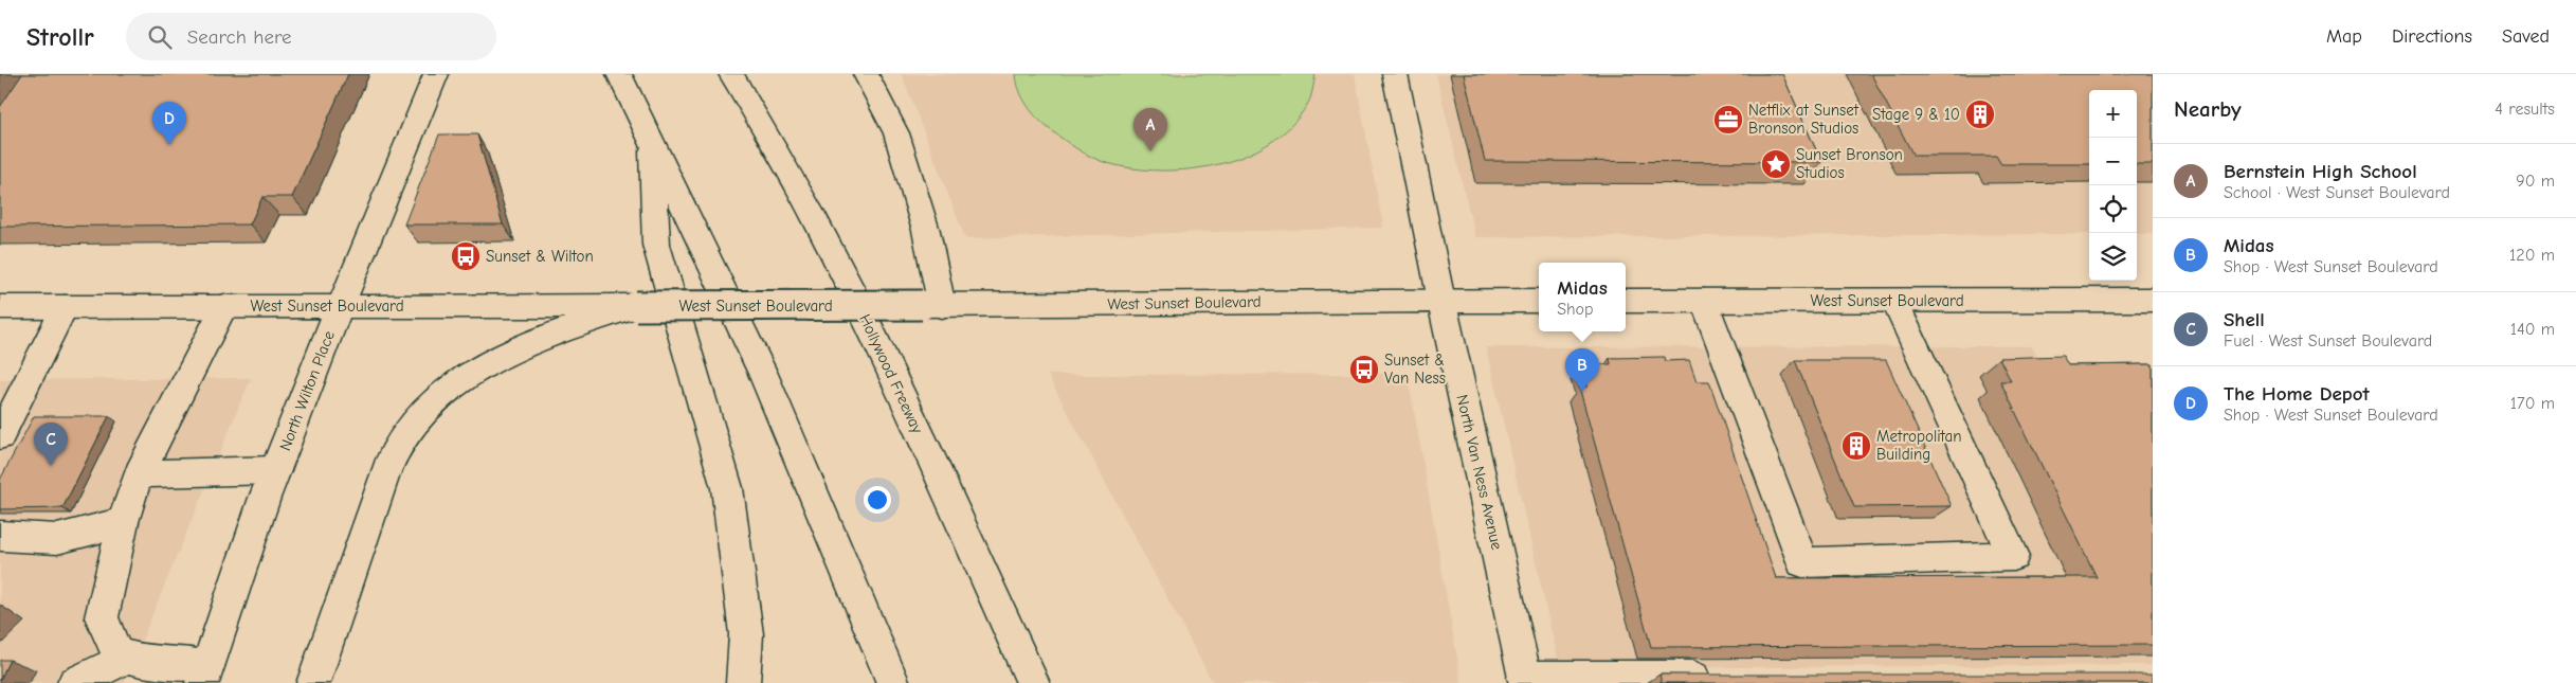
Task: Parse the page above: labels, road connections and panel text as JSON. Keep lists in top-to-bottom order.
{
  "streets": {
    "main road": [
      "West Sunset Boulevard",
      "Hollywood Freeway",
      "North Wilton Place",
      "North Van Ness Avenue"
    ]
  },
  "crossings": [
    ["West Sunset Boulevard", "North Wilton Place"],
    ["West Sunset Boulevard", "North Van Ness Avenue"]
  ],
  "places": {
    "building": ["Stage 9 & 10", "Metropolitan Building"],
    "office": ["Netflix at Sunset Bronson Studios"],
    "place": ["Sunset Bronson Studios"],
    "bus stop": ["Sunset & Wilton", "Sunset & Van Ness"]
  },
  "page": {
    "header": "Strollr",
    "search": "Search here",
    "nav": ["Map", "Directions", "Saved"],
    "heading": ["Nearby", "4 results"],
    "map_buttons": ["+", "−"],
    "pins": [
      "D",
      "A",
      "B",
      "C"
    ],
    "list": [
      {
        "mark": "A",
        "name": "Bernstein High School",
        "note": "School · West Sunset Boulevard",
        "value": "90 m"
      },
      {
        "mark": "B",
        "name": "Midas",
        "note": "Shop · West Sunset Boulevard",
        "value": "120 m"
      },
      {
        "mark": "C",
        "name": "Shell",
        "note": "Fuel · West Sunset Boulevard",
        "value": "140 m"
      },
      {
        "mark": "D",
        "name": "The Home Depot",
        "note": "Shop · West Sunset Boulevard",
        "value": "170 m"
      }
    ],
    "popup": ["Midas", "Shop"]
  }
}
